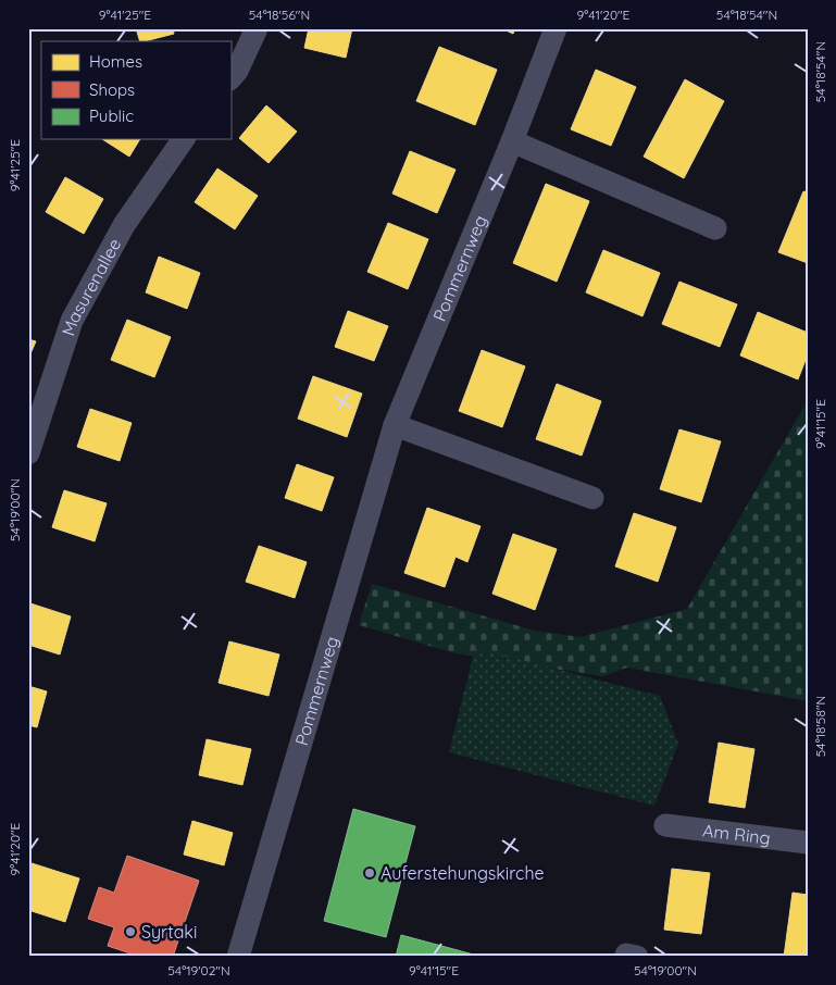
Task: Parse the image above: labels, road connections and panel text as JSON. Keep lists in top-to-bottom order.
{
  "streets": {
    "street": ["Pommernweg", "Masurenallee", "Am Ring"]
  },
  "places": ["Auferstehungskirche", "Syrtaki"],
  "legend": ["Homes", "Shops", "Public"],
  "coordinates": [
    "9°41'25\"E",
    "54°18'56\"N",
    "9°41'20\"E",
    "54°18'54\"N",
    "9°41'15\"E",
    "54°19'00\"N",
    "54°18'58\"N",
    "54°19'02\"N"
  ]
}
